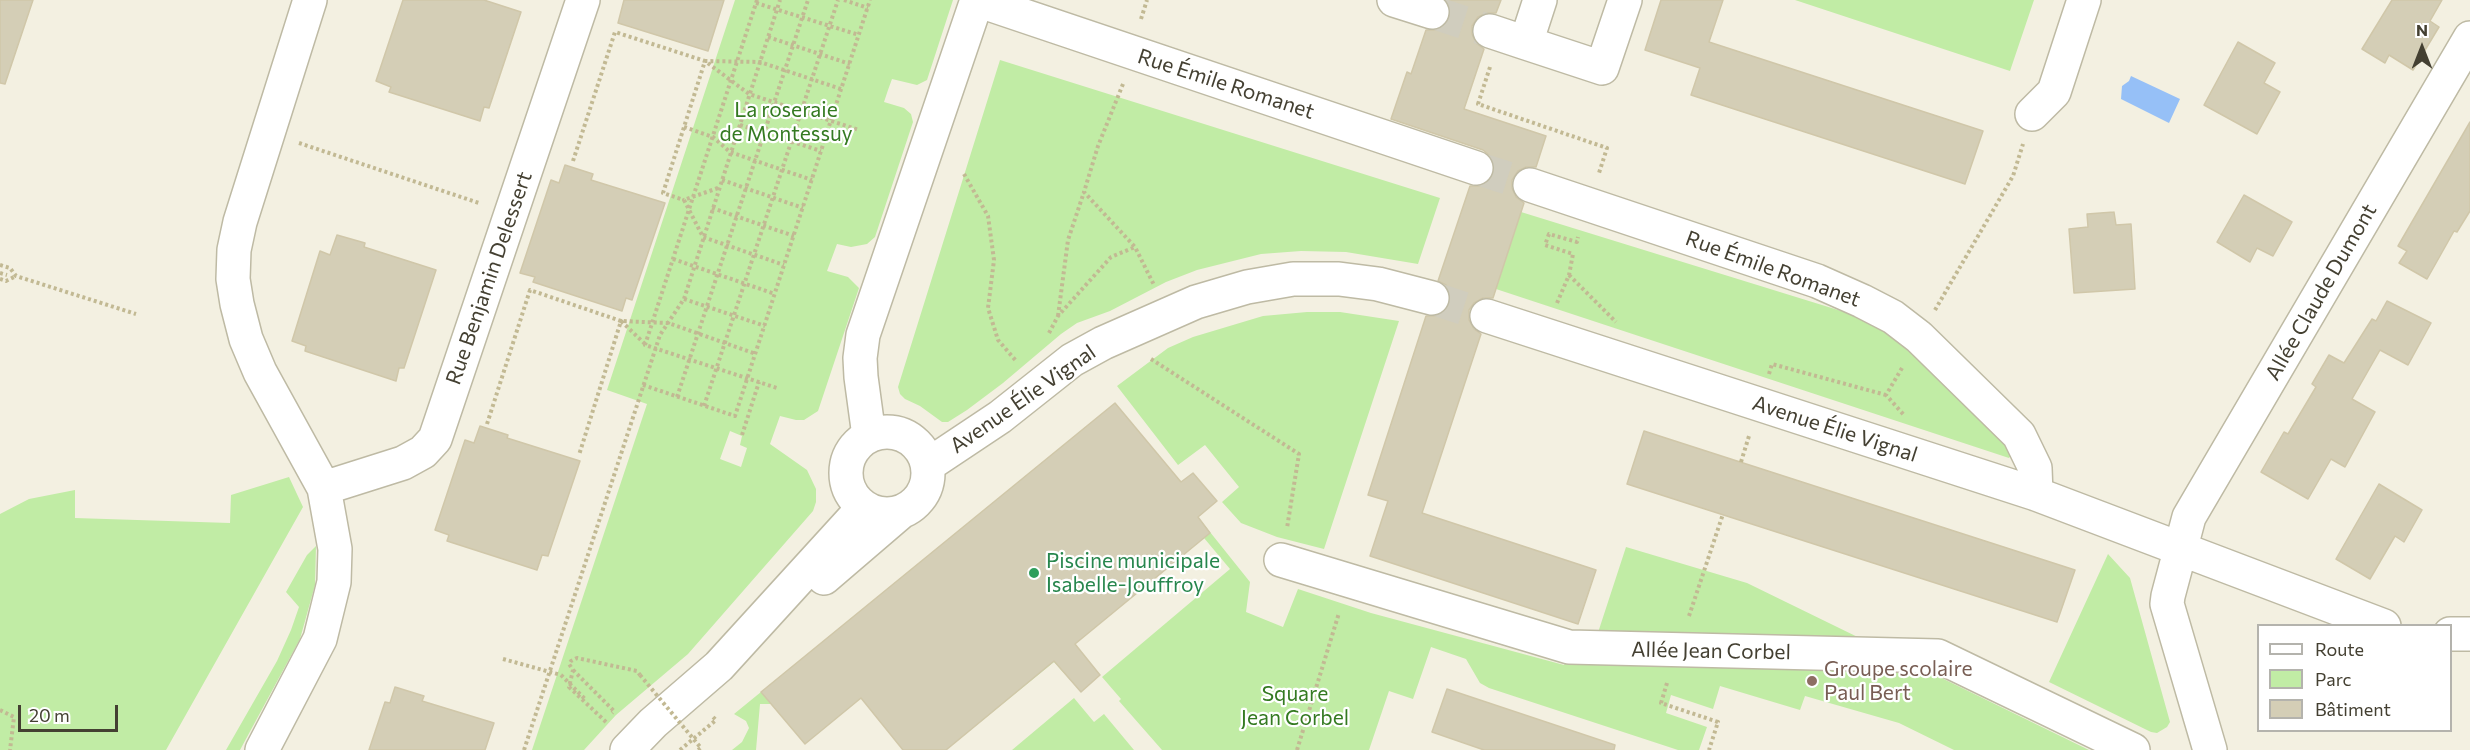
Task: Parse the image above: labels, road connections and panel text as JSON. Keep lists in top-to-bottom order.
{
  "streets": {
    "street": [
      "Rue Émile Romanet",
      "Rue Benjamin Delessert",
      "Allée Claude Dumont",
      "Avenue Élie Vignal",
      "Allée Jean Corbel"
    ]
  },
  "crossings": [
    ["Rue Émile Romanet", "Avenue Élie Vignal"],
    ["Allée Claude Dumont", "Avenue Élie Vignal"]
  ],
  "parks": ["La roseraie de Montessuy", "Square Jean Corbel"],
  "places": ["Piscine municipale Isabelle-Jouffroy", "Groupe scolaire Paul Bert"],
  "legend": ["Route", "Parc", "Bâtiment"],
  "scale_bar": "20 m",
  "north": "top"
}
